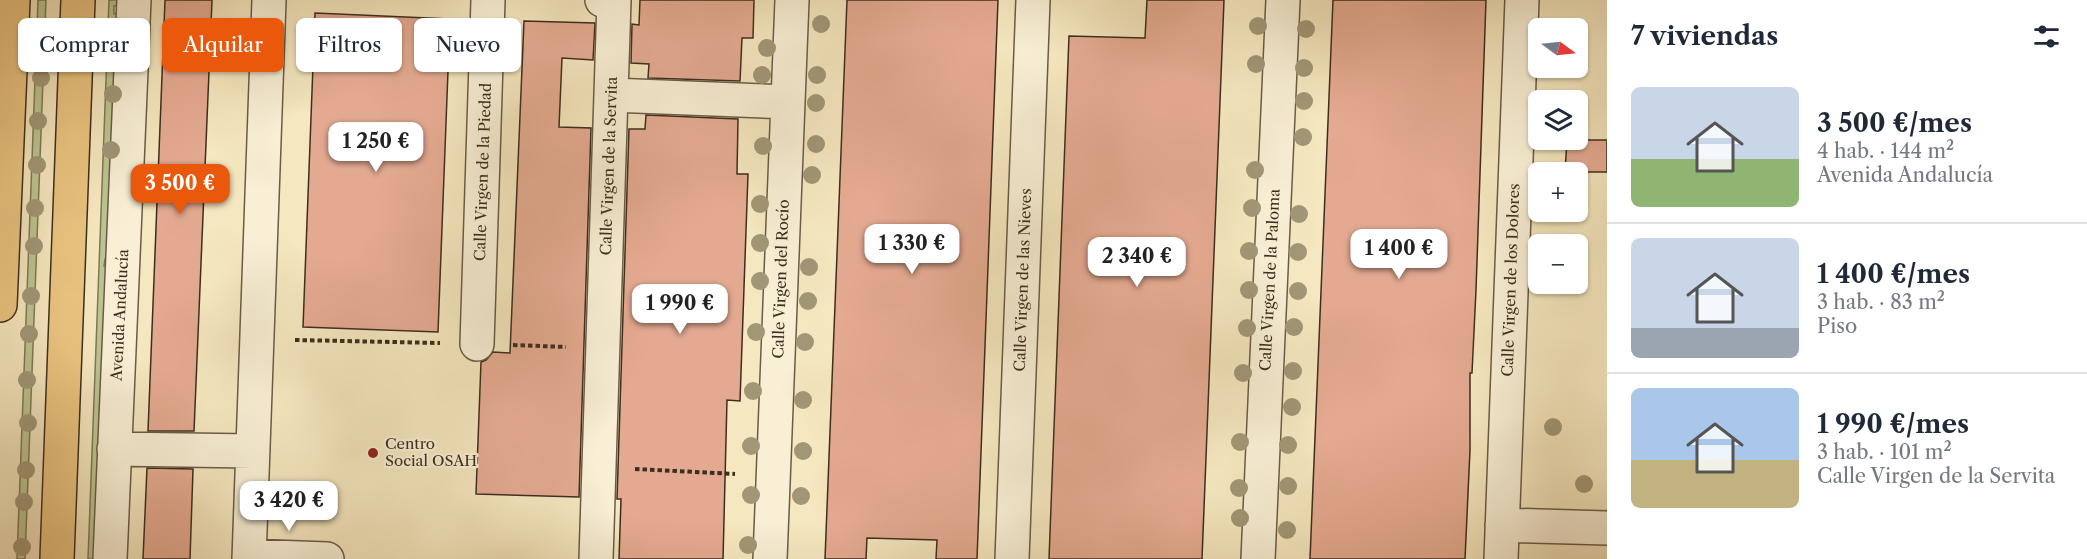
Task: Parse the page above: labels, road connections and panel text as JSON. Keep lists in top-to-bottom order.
{
  "streets": {
    "street": [
      "Calle Virgen de la Servita",
      "Calle Virgen de la Piedad",
      "Calle Virgen del Rocío",
      "Calle Virgen de las Nieves",
      "Calle Virgen de la Paloma",
      "Calle Virgen de los Dolores",
      "Avenida Andalucía"
    ]
  },
  "places": ["Centro Social OSAH"],
  "north": "right",
  "page": {
    "heading": "7 viviendas",
    "map_buttons": ["+", "−"],
    "chip": [
      "Comprar",
      "Alquilar",
      "Filtros",
      "Nuevo"
    ],
    "list": [
      {
        "name": "3 500 €/mes",
        "note": "4 hab. · 144 m² · Avenida Andalucía"
      },
      {
        "name": "1 400 €/mes",
        "note": "3 hab. · 83 m² · Piso"
      },
      {
        "name": "1 990 €/mes",
        "note": "3 hab. · 101 m² · Calle Virgen de la Servita"
      }
    ],
    "price": [
      "1 250 €",
      "3 500 €",
      "1 330 €",
      "1 400 €",
      "2 340 €",
      "1 990 €",
      "3 420 €"
    ]
  }
}
